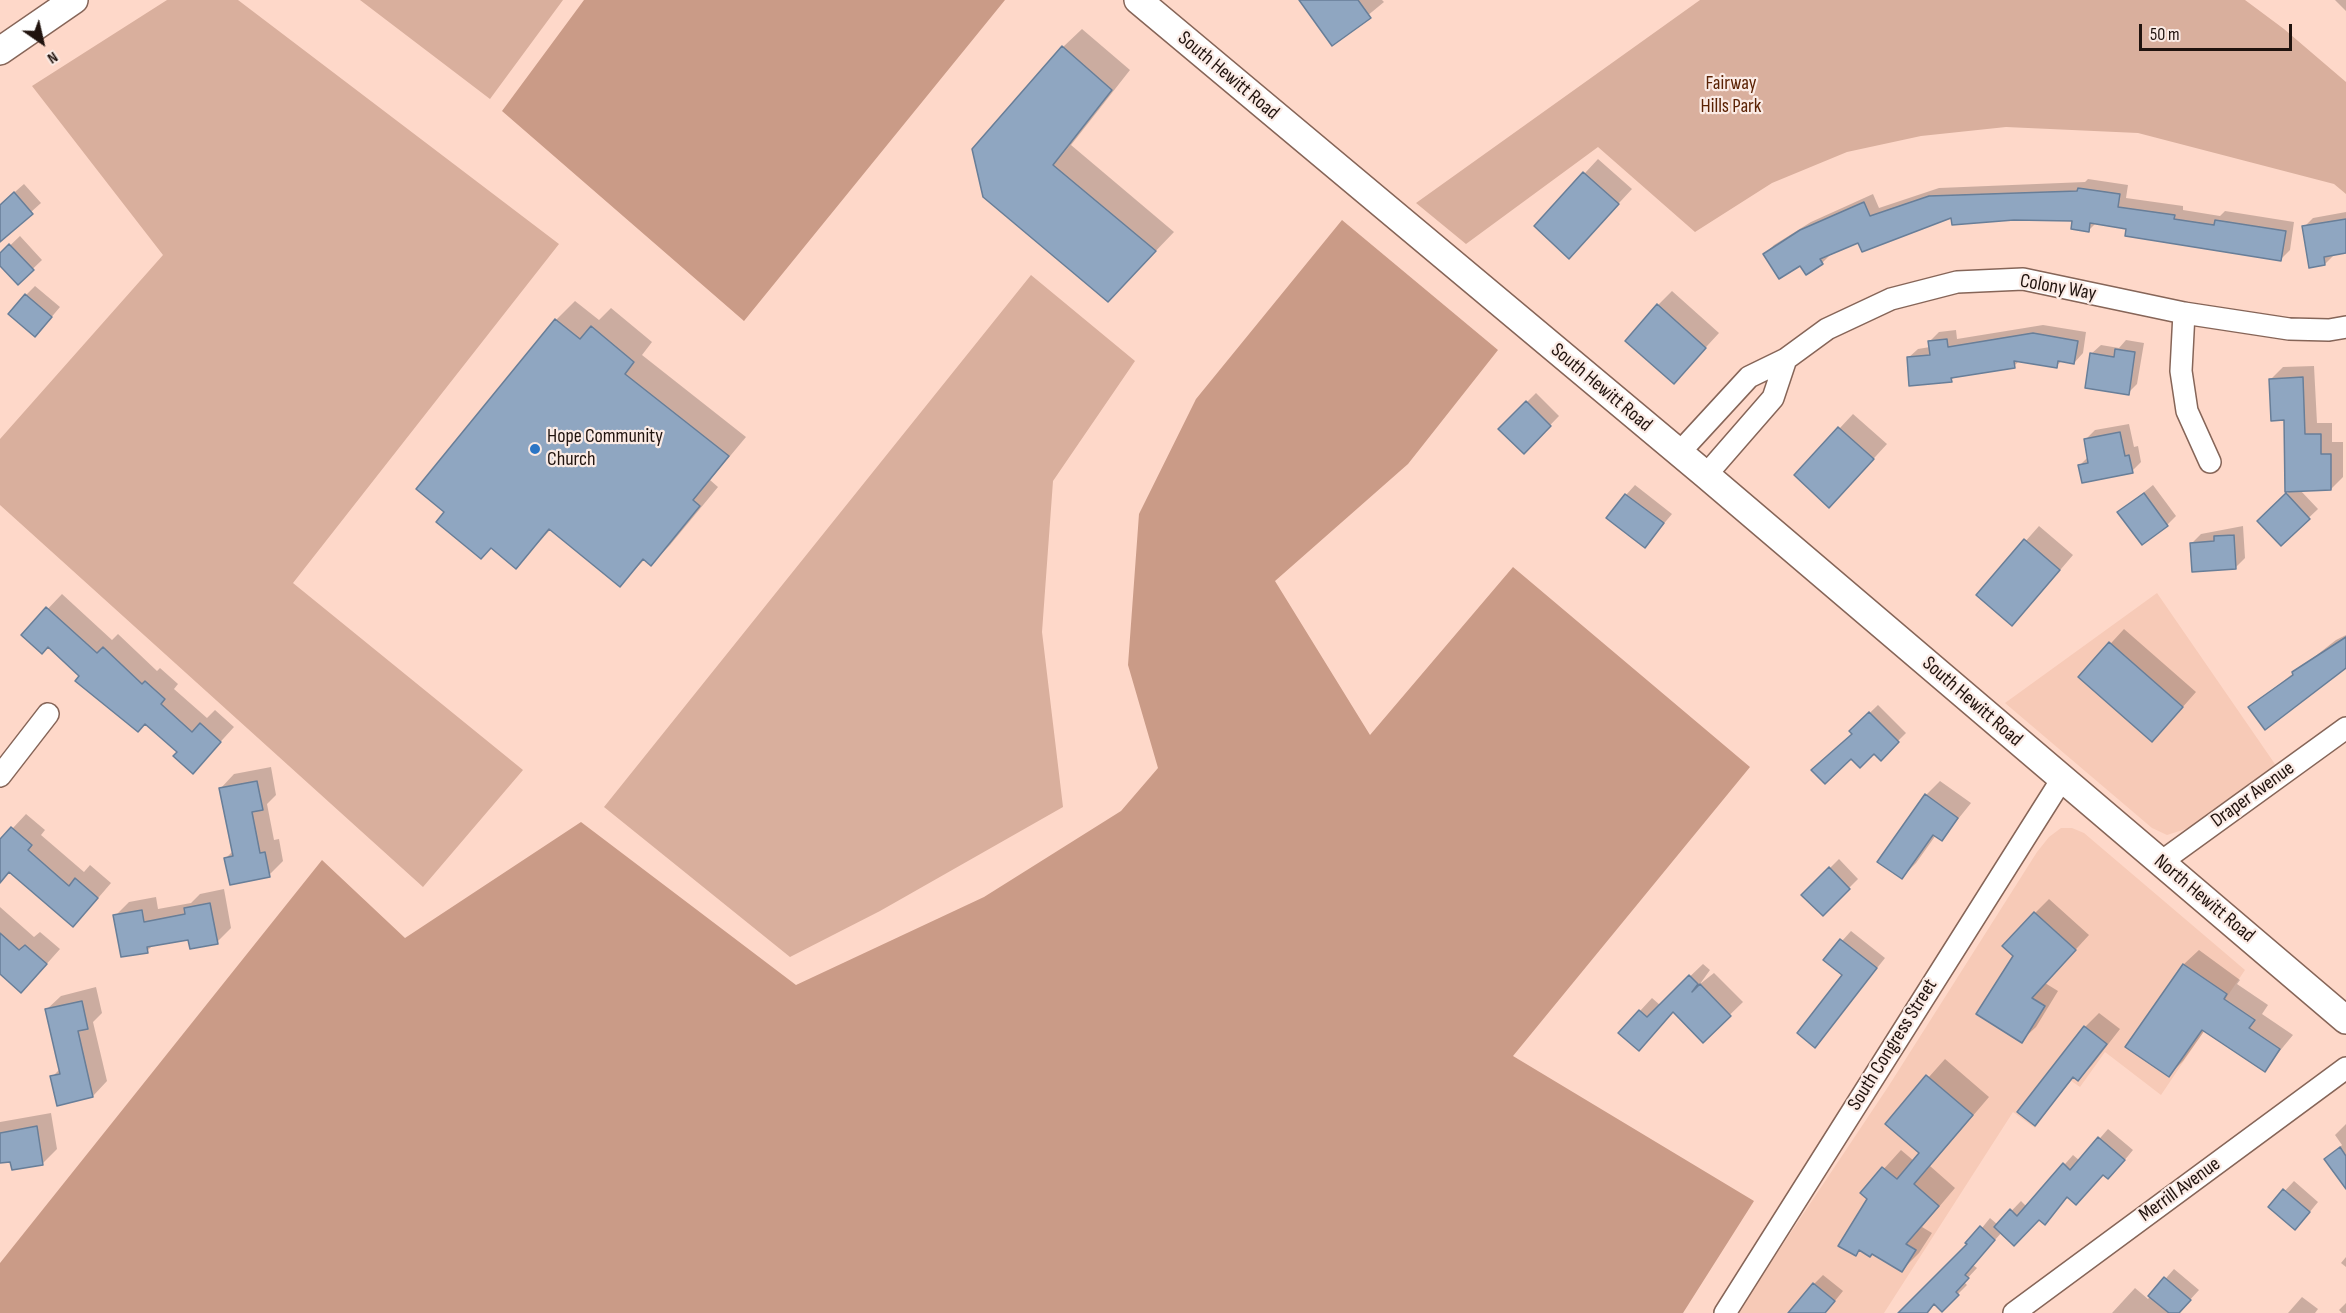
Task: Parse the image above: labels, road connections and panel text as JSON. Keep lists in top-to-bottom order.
{
  "streets": {
    "main road": ["South Hewitt Road", "North Hewitt Road"],
    "street": [
      "Colony Way",
      "Draper Avenue",
      "South Congress Street",
      "Merrill Avenue"
    ]
  },
  "crossings": [
    ["South Hewitt Road", "Colony Way"],
    ["South Hewitt Road", "North Hewitt Road"],
    ["South Hewitt Road", "South Congress Street"],
    ["Draper Avenue", "North Hewitt Road"],
    ["North Hewitt Road", "South Congress Street"]
  ],
  "parks": ["Fairway Hills Park"],
  "places": ["Hope Community Church"],
  "scale_bar": "50 m",
  "north": "bottom right"
}
